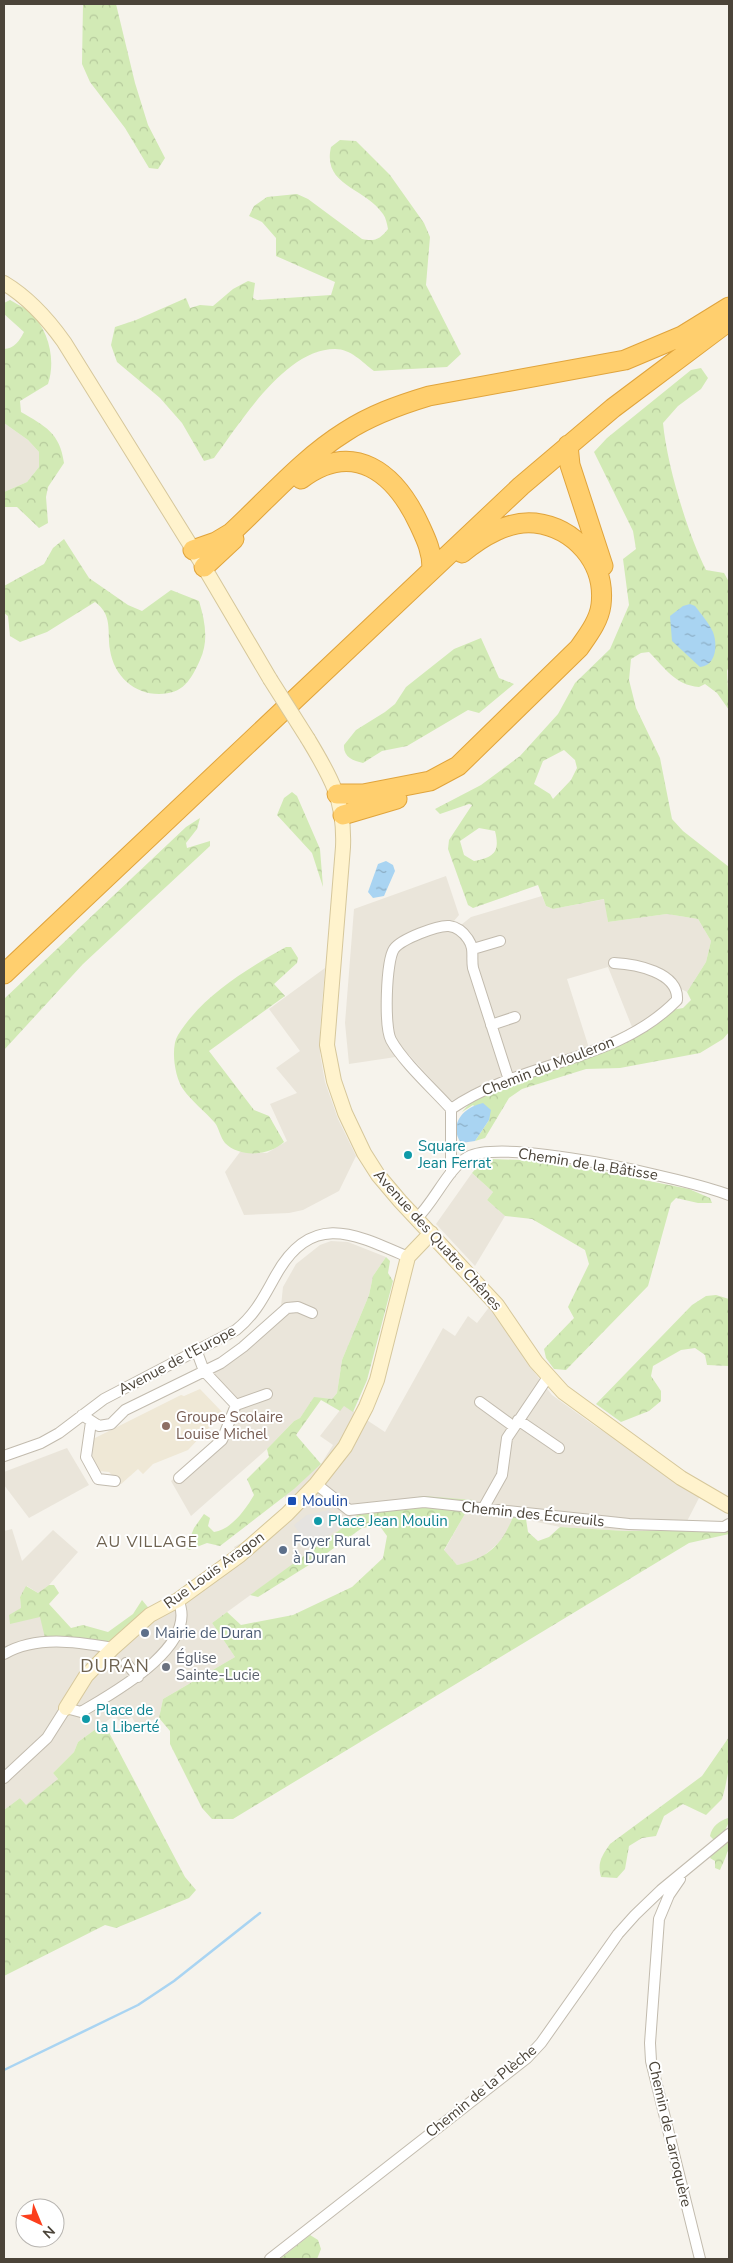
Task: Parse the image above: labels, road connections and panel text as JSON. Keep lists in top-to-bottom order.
{
  "streets": {
    "street": [
      "Chemin du Mouleron",
      "Chemin de la Bâtisse",
      "Avenue des Quatre Chênes",
      "Avenue de l'Europe",
      "Chemin des Écureuils",
      "Rue Louis Aragon",
      "Chemin de la Plèche",
      "Chemin de Larroquère"
    ]
  },
  "crossings": [
    ["Avenue des Quatre Chênes", "Rue Louis Aragon"],
    ["Avenue de l'Europe", "Rue Louis Aragon"],
    ["Chemin des Écureuils", "Rue Louis Aragon"],
    ["Chemin de la Plèche", "Chemin de Larroquère"]
  ],
  "districts": ["AU VILLAGE", "DURAN"],
  "places": {
    "other": [
      "Square Jean Ferrat",
      "Groupe Scolaire Louise Michel",
      "Place Jean Moulin",
      "Foyer Rural à Duran",
      "Mairie de Duran",
      "Église Sainte-Lucie",
      "Place de la Liberté"
    ],
    "transit": ["Moulin"]
  },
  "north": "bottom right"
}
